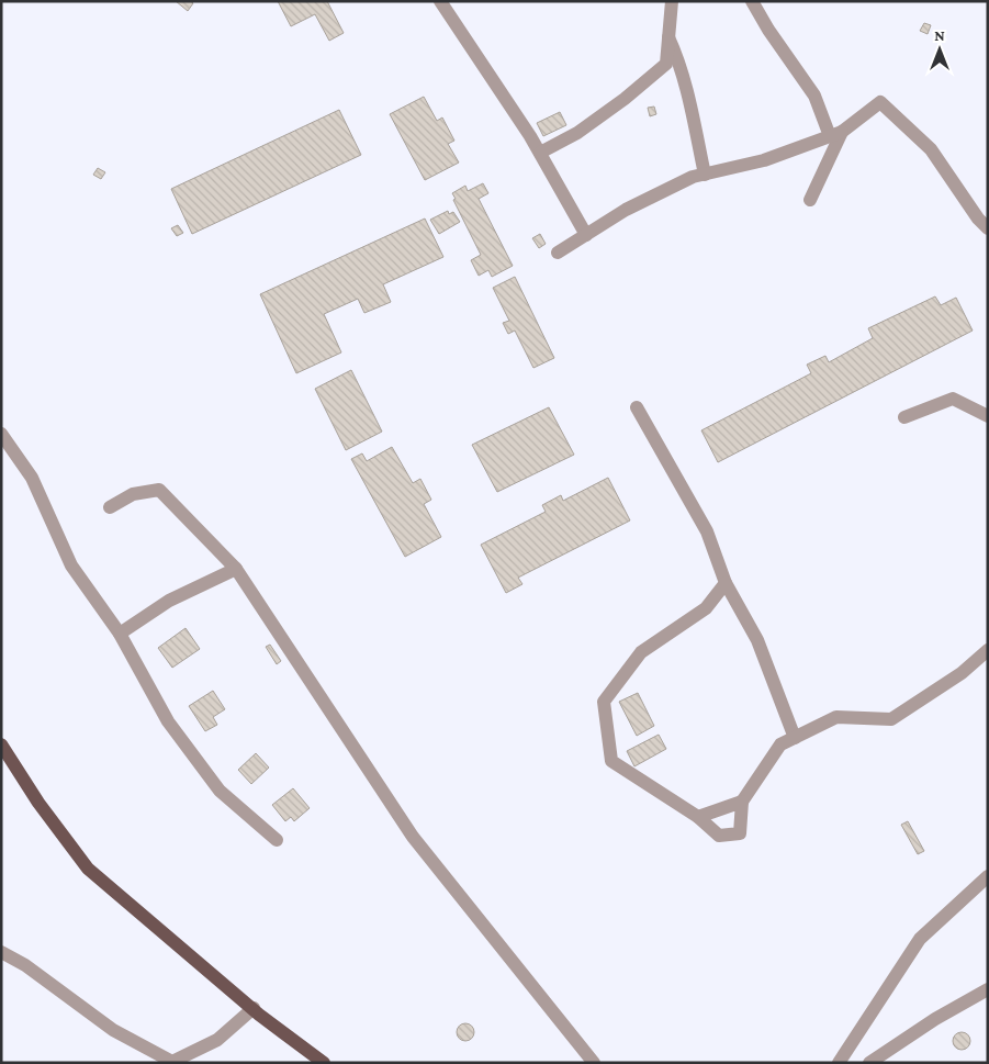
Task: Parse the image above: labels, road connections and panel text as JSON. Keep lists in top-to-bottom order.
{
  "north": "top"
}
